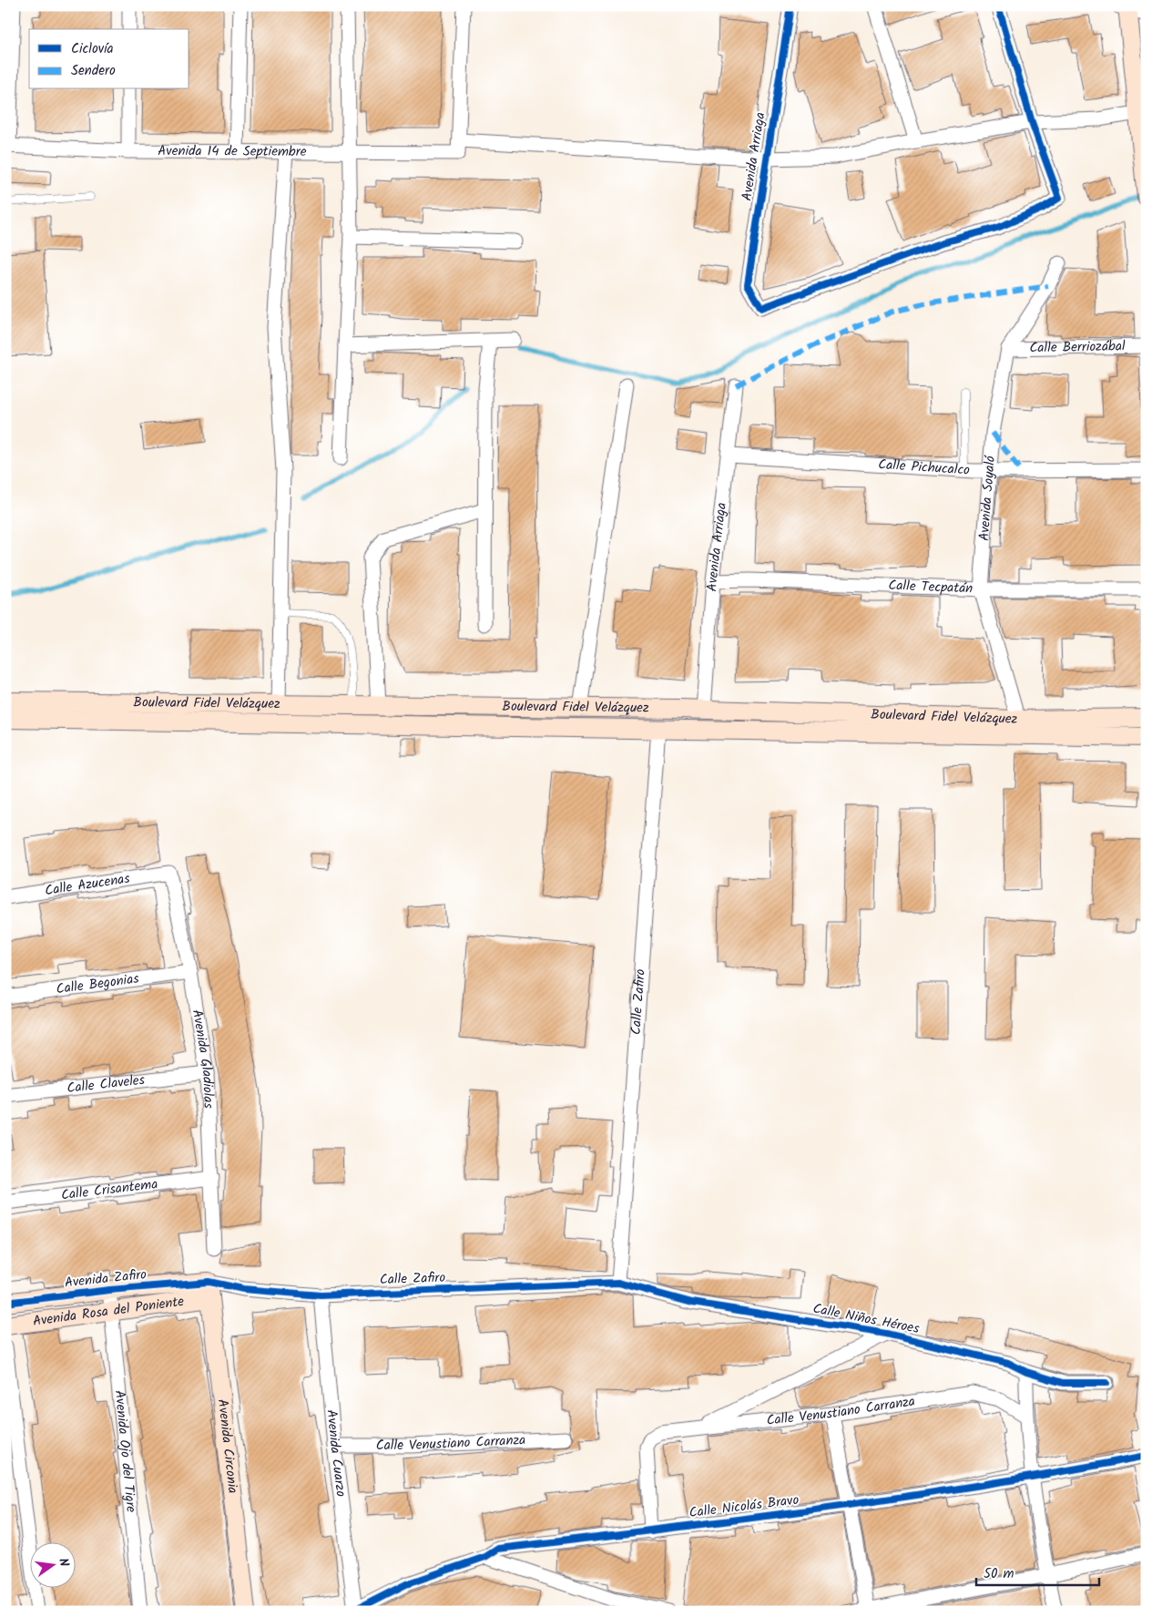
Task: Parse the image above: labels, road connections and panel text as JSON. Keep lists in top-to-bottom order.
{
  "streets": {
    "main road": [
      "Boulevard Fidel Velázquez",
      "Avenida Zafiro",
      "Avenida Rosa del Poniente",
      "Avenida Circonia"
    ],
    "street": [
      "Avenida 14 de Septiembre",
      "Avenida Arriaga",
      "Calle Berriozábal",
      "Calle Pichucalco",
      "Avenida Soyaló",
      "Calle Tecpatán",
      "Calle Azucenas",
      "Calle Begonias",
      "Calle Zafiro",
      "Avenida Gladiolas",
      "Calle Claveles",
      "Calle Crisantema",
      "Calle Niños Héroes",
      "Calle Venustiano Carranza",
      "Avenida Ojo del Tigre",
      "Avenida Cuarzo",
      "Calle Nicolás Bravo"
    ]
  },
  "crossings": [
    ["Avenida 14 de Septiembre", "Avenida Arriaga"],
    ["Avenida Arriaga", "Calle Pichucalco"],
    ["Avenida Arriaga", "Calle Tecpatán"],
    ["Avenida Arriaga", "Boulevard Fidel Velázquez"],
    ["Calle Berriozábal", "Avenida Soyaló"],
    ["Calle Pichucalco", "Avenida Soyaló"],
    ["Avenida Soyaló", "Calle Tecpatán"],
    ["Avenida Soyaló", "Boulevard Fidel Velázquez"],
    ["Boulevard Fidel Velázquez", "Calle Zafiro"],
    ["Calle Azucenas", "Avenida Gladiolas"],
    ["Calle Begonias", "Avenida Gladiolas"],
    ["Calle Zafiro", "Avenida Zafiro"],
    ["Calle Zafiro", "Avenida Rosa del Poniente"],
    ["Calle Zafiro", "Calle Niños Héroes"],
    ["Calle Zafiro", "Avenida Circonia"],
    ["Calle Zafiro", "Avenida Cuarzo"],
    ["Avenida Gladiolas", "Calle Claveles"],
    ["Avenida Gladiolas", "Calle Crisantema"],
    ["Avenida Zafiro", "Avenida Rosa del Poniente"],
    ["Avenida Zafiro", "Avenida Circonia"],
    ["Avenida Zafiro", "Avenida Ojo del Tigre"],
    ["Avenida Rosa del Poniente", "Avenida Circonia"],
    ["Avenida Rosa del Poniente", "Avenida Ojo del Tigre"],
    ["Calle Venustiano Carranza", "Avenida Cuarzo"],
    ["Calle Venustiano Carranza", "Calle Nicolás Bravo"],
    ["Avenida Cuarzo", "Calle Nicolás Bravo"]
  ],
  "legend": ["Ciclovía", "Sendero"],
  "scale_bar": "50 m",
  "north": "right"
}
